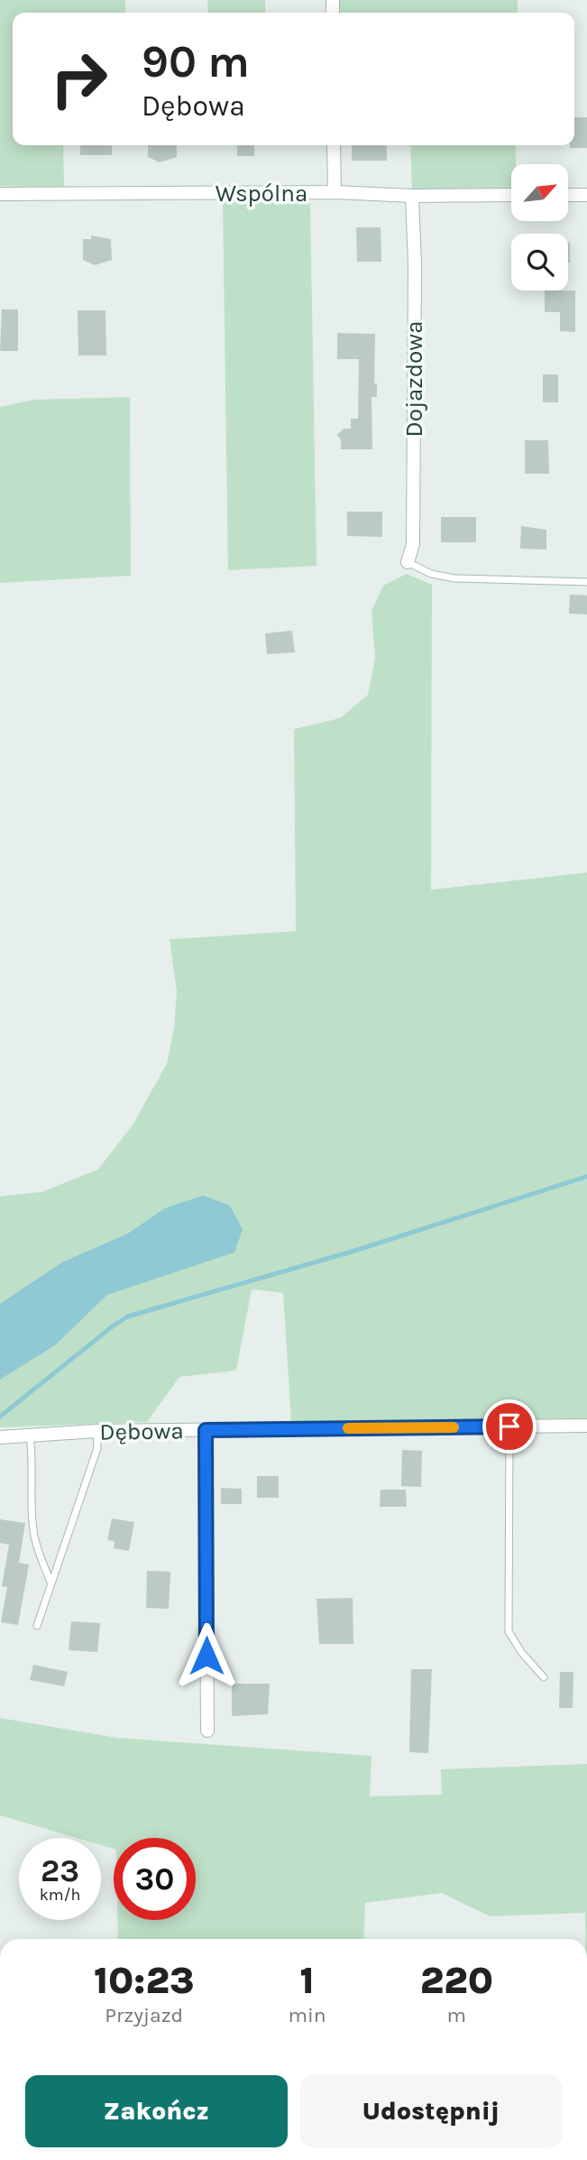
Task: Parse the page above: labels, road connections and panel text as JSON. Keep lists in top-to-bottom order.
{
  "streets": {
    "street": ["Wspólna", "Dojazdowa", "Dębowa"]
  },
  "crossings": [
    ["Wspólna", "Dojazdowa"]
  ],
  "north": "top right",
  "page": {
    "turn": ["90 m", "Dębowa"],
    "speed": "23 km/h",
    "limit": "30",
    "eta": [
      "10:23",
      "Przyjazd",
      "1",
      "min",
      "220",
      "m"
    ],
    "buttons": ["Zakończ", "Udostępnij"]
  }
}
